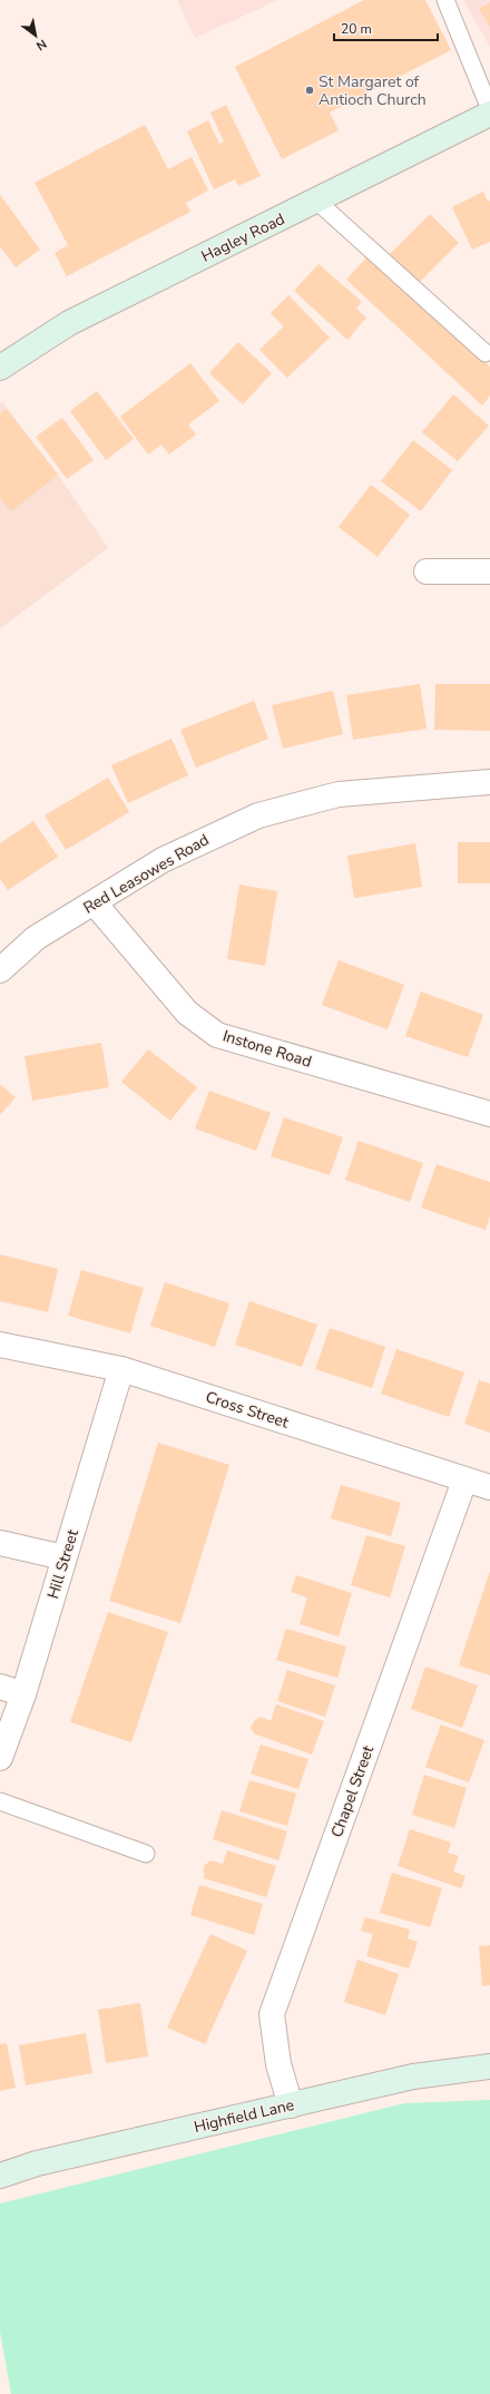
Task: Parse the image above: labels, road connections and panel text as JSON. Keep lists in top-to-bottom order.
{
  "streets": {
    "main road": ["Hagley Road", "Highfield Lane"],
    "street": [
      "Red Leasowes Road",
      "Instone Road",
      "Cross Street",
      "Hill Street",
      "Chapel Street"
    ]
  },
  "crossings": [
    ["Red Leasowes Road", "Instone Road"],
    ["Cross Street", "Hill Street"],
    ["Cross Street", "Chapel Street"],
    ["Chapel Street", "Highfield Lane"]
  ],
  "places": ["St Margaret of Antioch Church"],
  "scale_bar": "20 m",
  "north": "bottom right"
}
